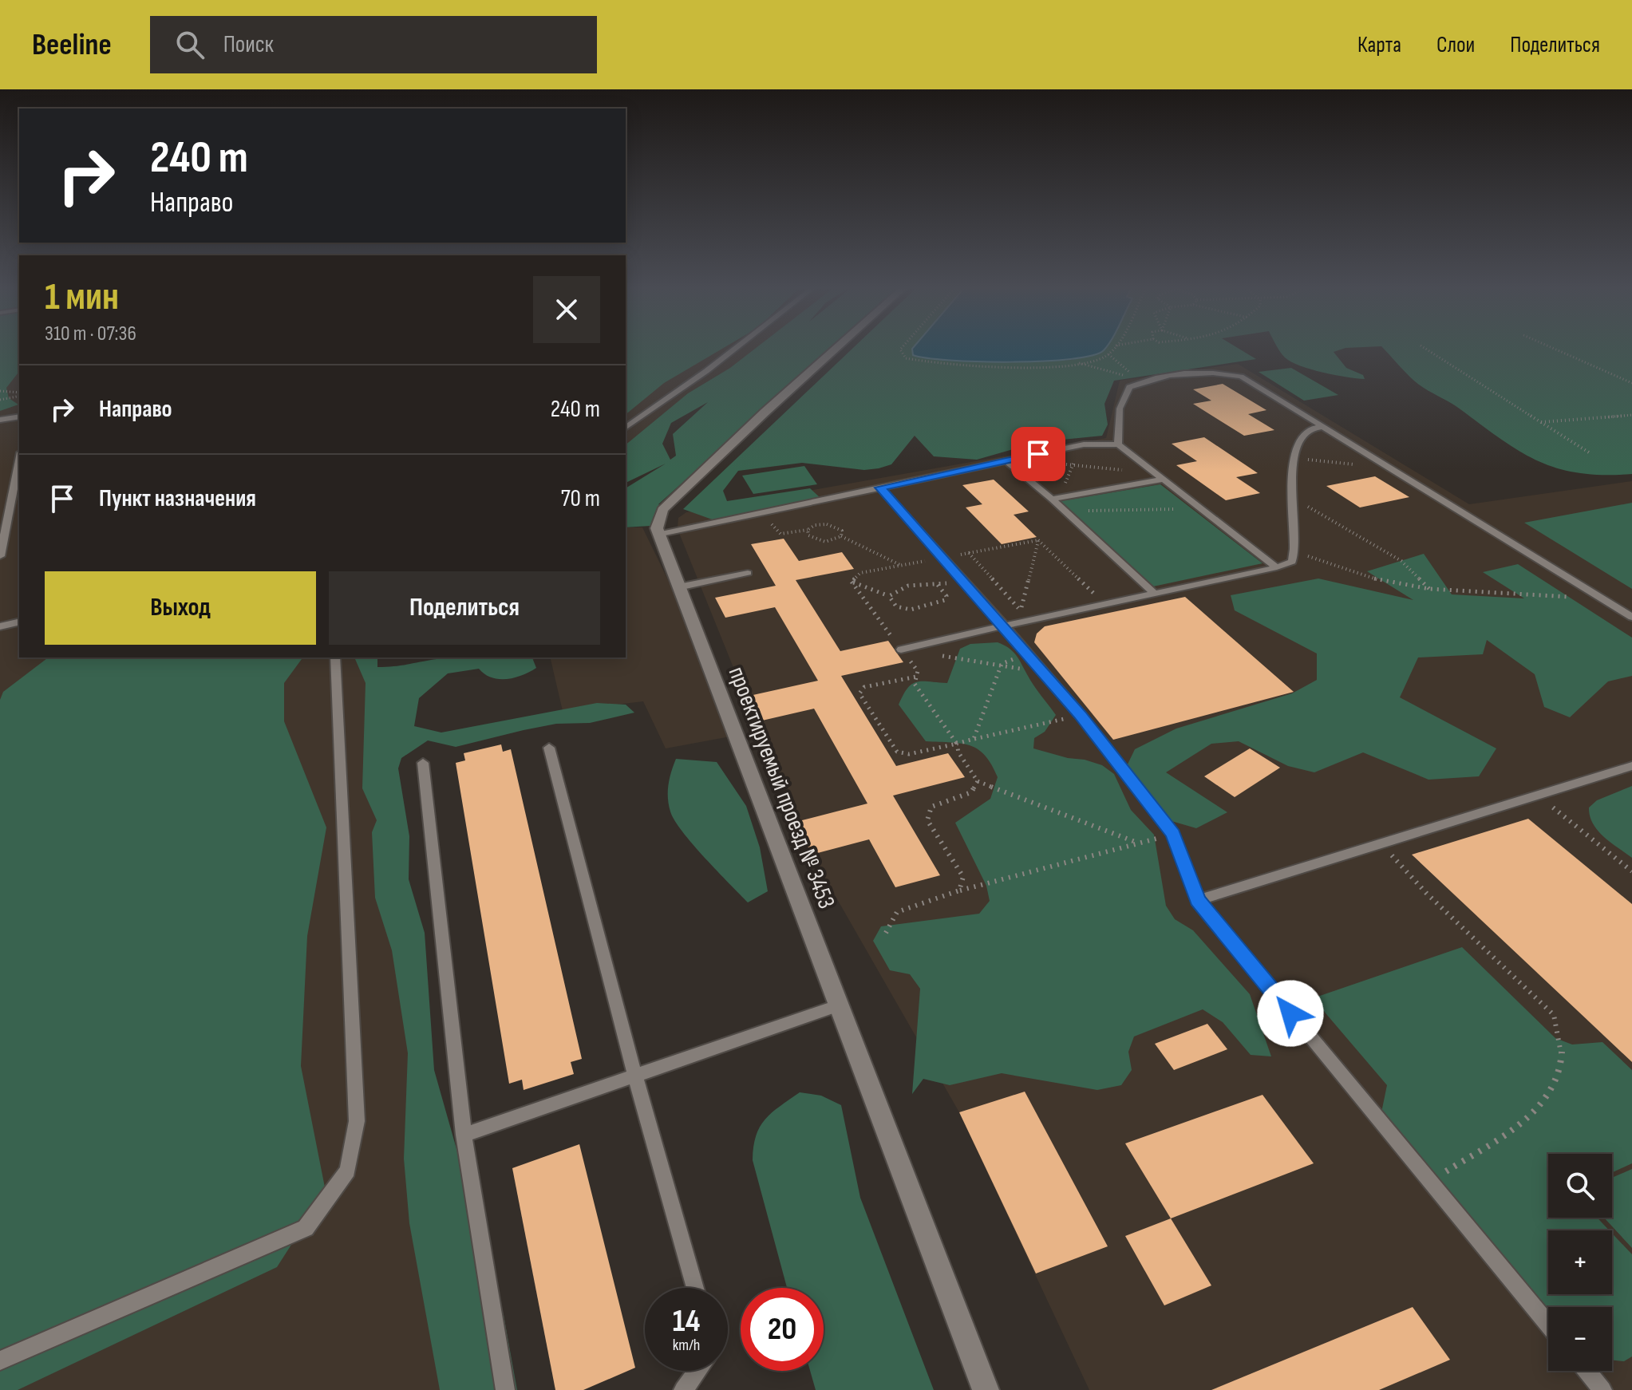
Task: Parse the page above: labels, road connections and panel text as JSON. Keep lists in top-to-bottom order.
{
  "streets": {
    "street": ["проектируемый проезд № 3453"]
  },
  "page": {
    "header": "Beeline",
    "search": "Поиск",
    "nav": ["Карта", "Слои", "Поделиться"],
    "turn": ["240 m", "Направо"],
    "heading": ["1 мин", "310 m · 07:36"],
    "list": [
      {
        "name": "Направо",
        "value": "240 m"
      },
      {
        "name": "Пункт назначения",
        "value": "70 m"
      }
    ],
    "buttons": ["Выход", "Поделиться"],
    "map_buttons": ["+", "−"],
    "speed": "14 km/h",
    "limit": "20"
  }
}
